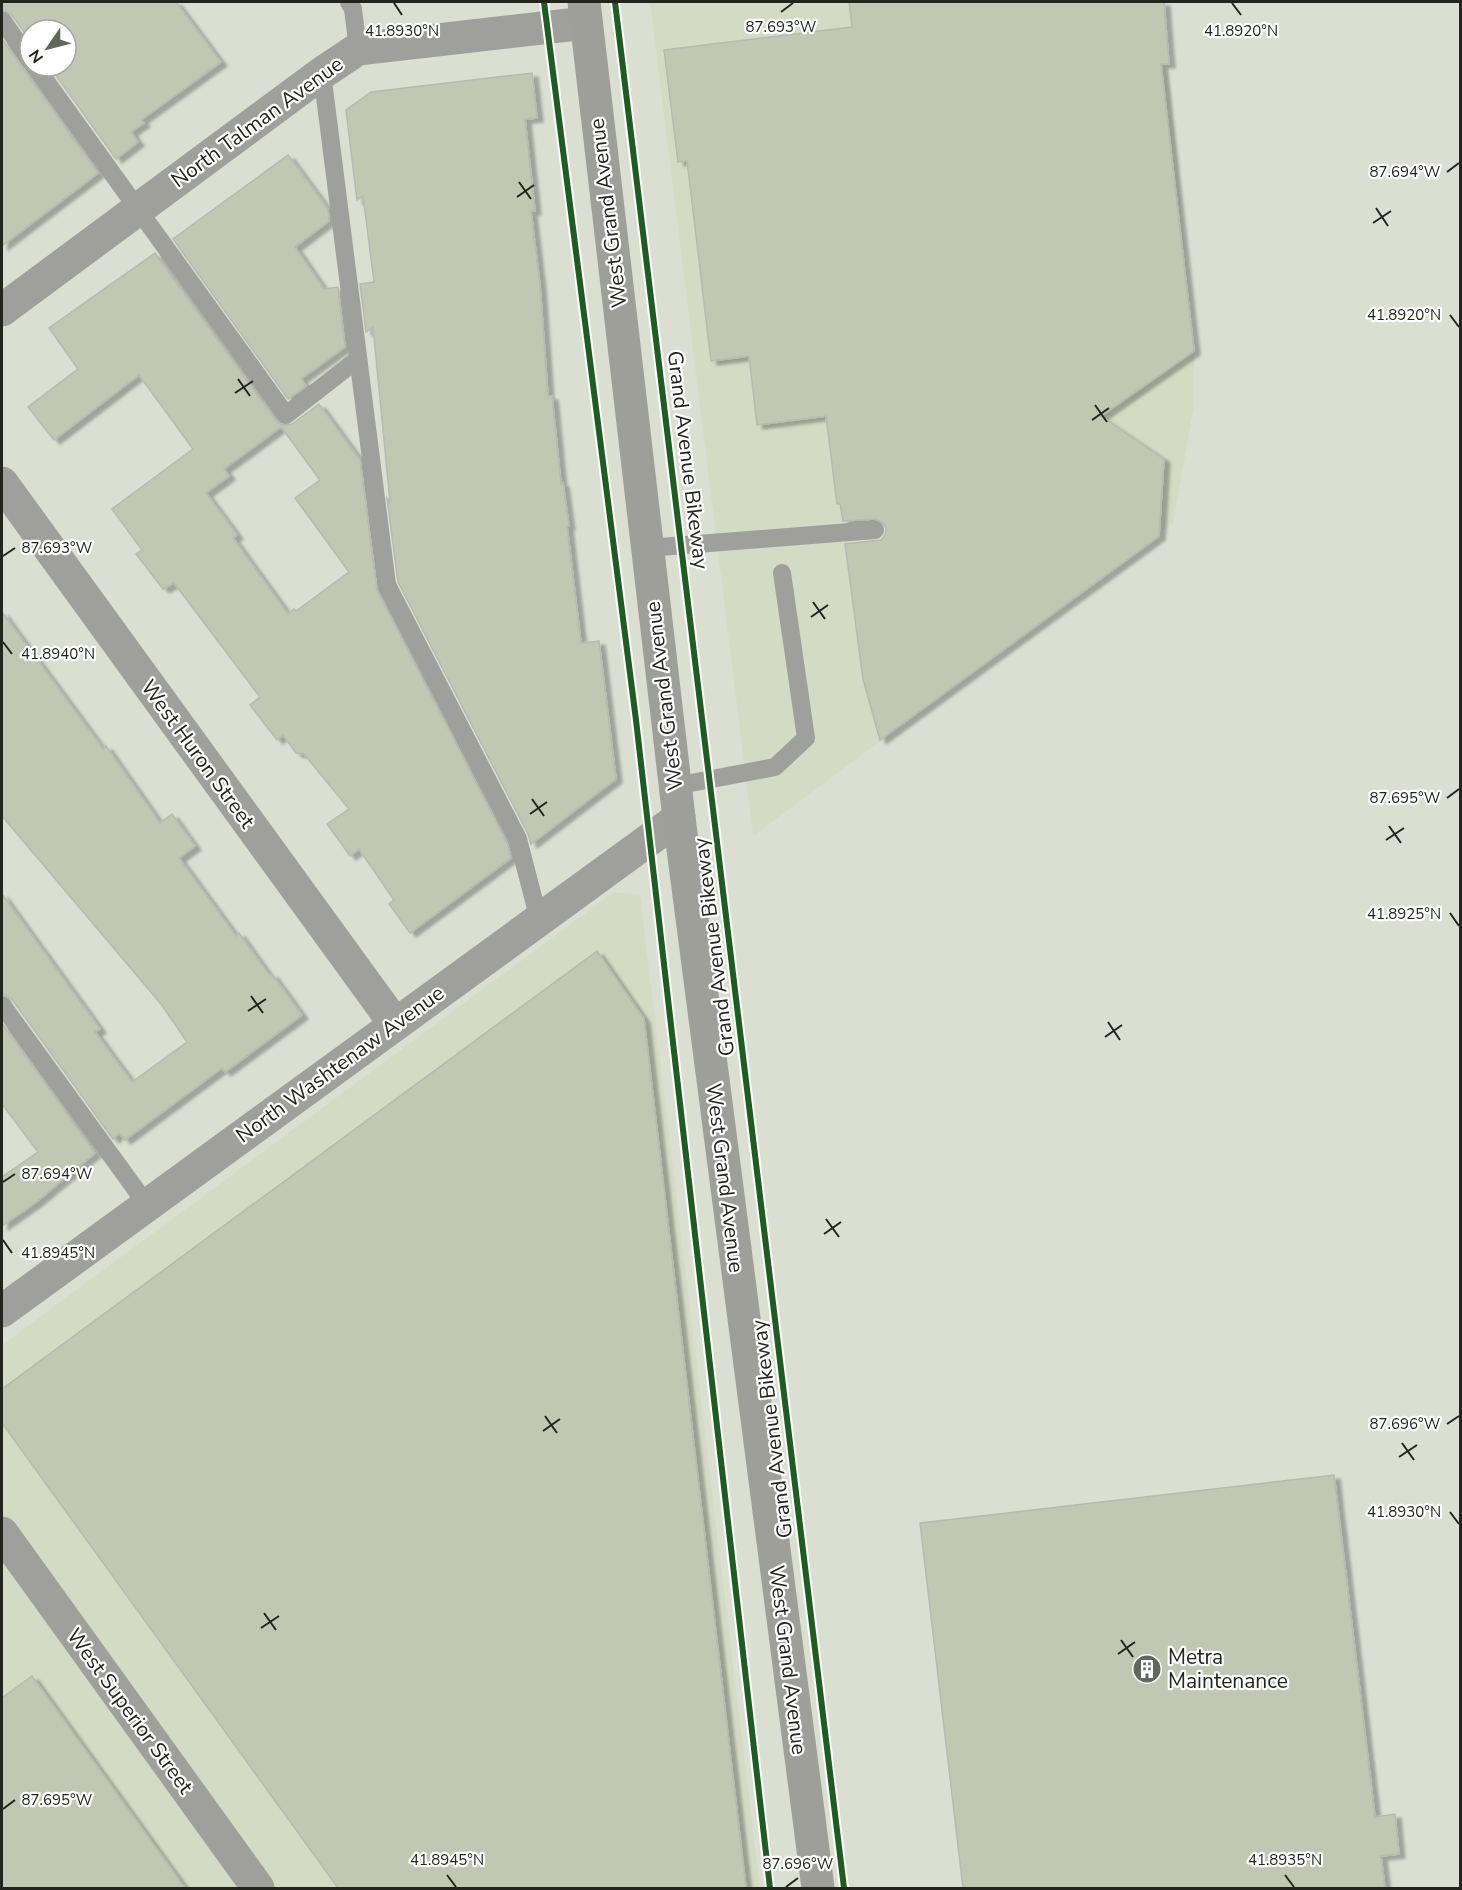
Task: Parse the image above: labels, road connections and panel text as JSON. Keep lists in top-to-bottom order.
{
  "streets": {
    "main road": ["West Grand Avenue"],
    "street": [
      "North Talman Avenue",
      "West Huron Street",
      "North Washtenaw Avenue",
      "West Superior Street"
    ],
    "cycle path": ["Grand Avenue Bikeway"]
  },
  "crossings": [
    ["North Talman Avenue", "West Grand Avenue"],
    ["West Grand Avenue", "North Washtenaw Avenue"],
    ["West Huron Street", "North Washtenaw Avenue"]
  ],
  "places": {
    "building": ["Metra Maintenance"]
  },
  "north": "bottom left",
  "coordinates": [
    "87.693°W",
    "41.8930°N",
    "41.8920°N",
    "87.694°W",
    "41.8940°N",
    "87.695°W",
    "41.8925°N",
    "41.8945°N",
    "87.696°W",
    "41.8935°N"
  ]
}
